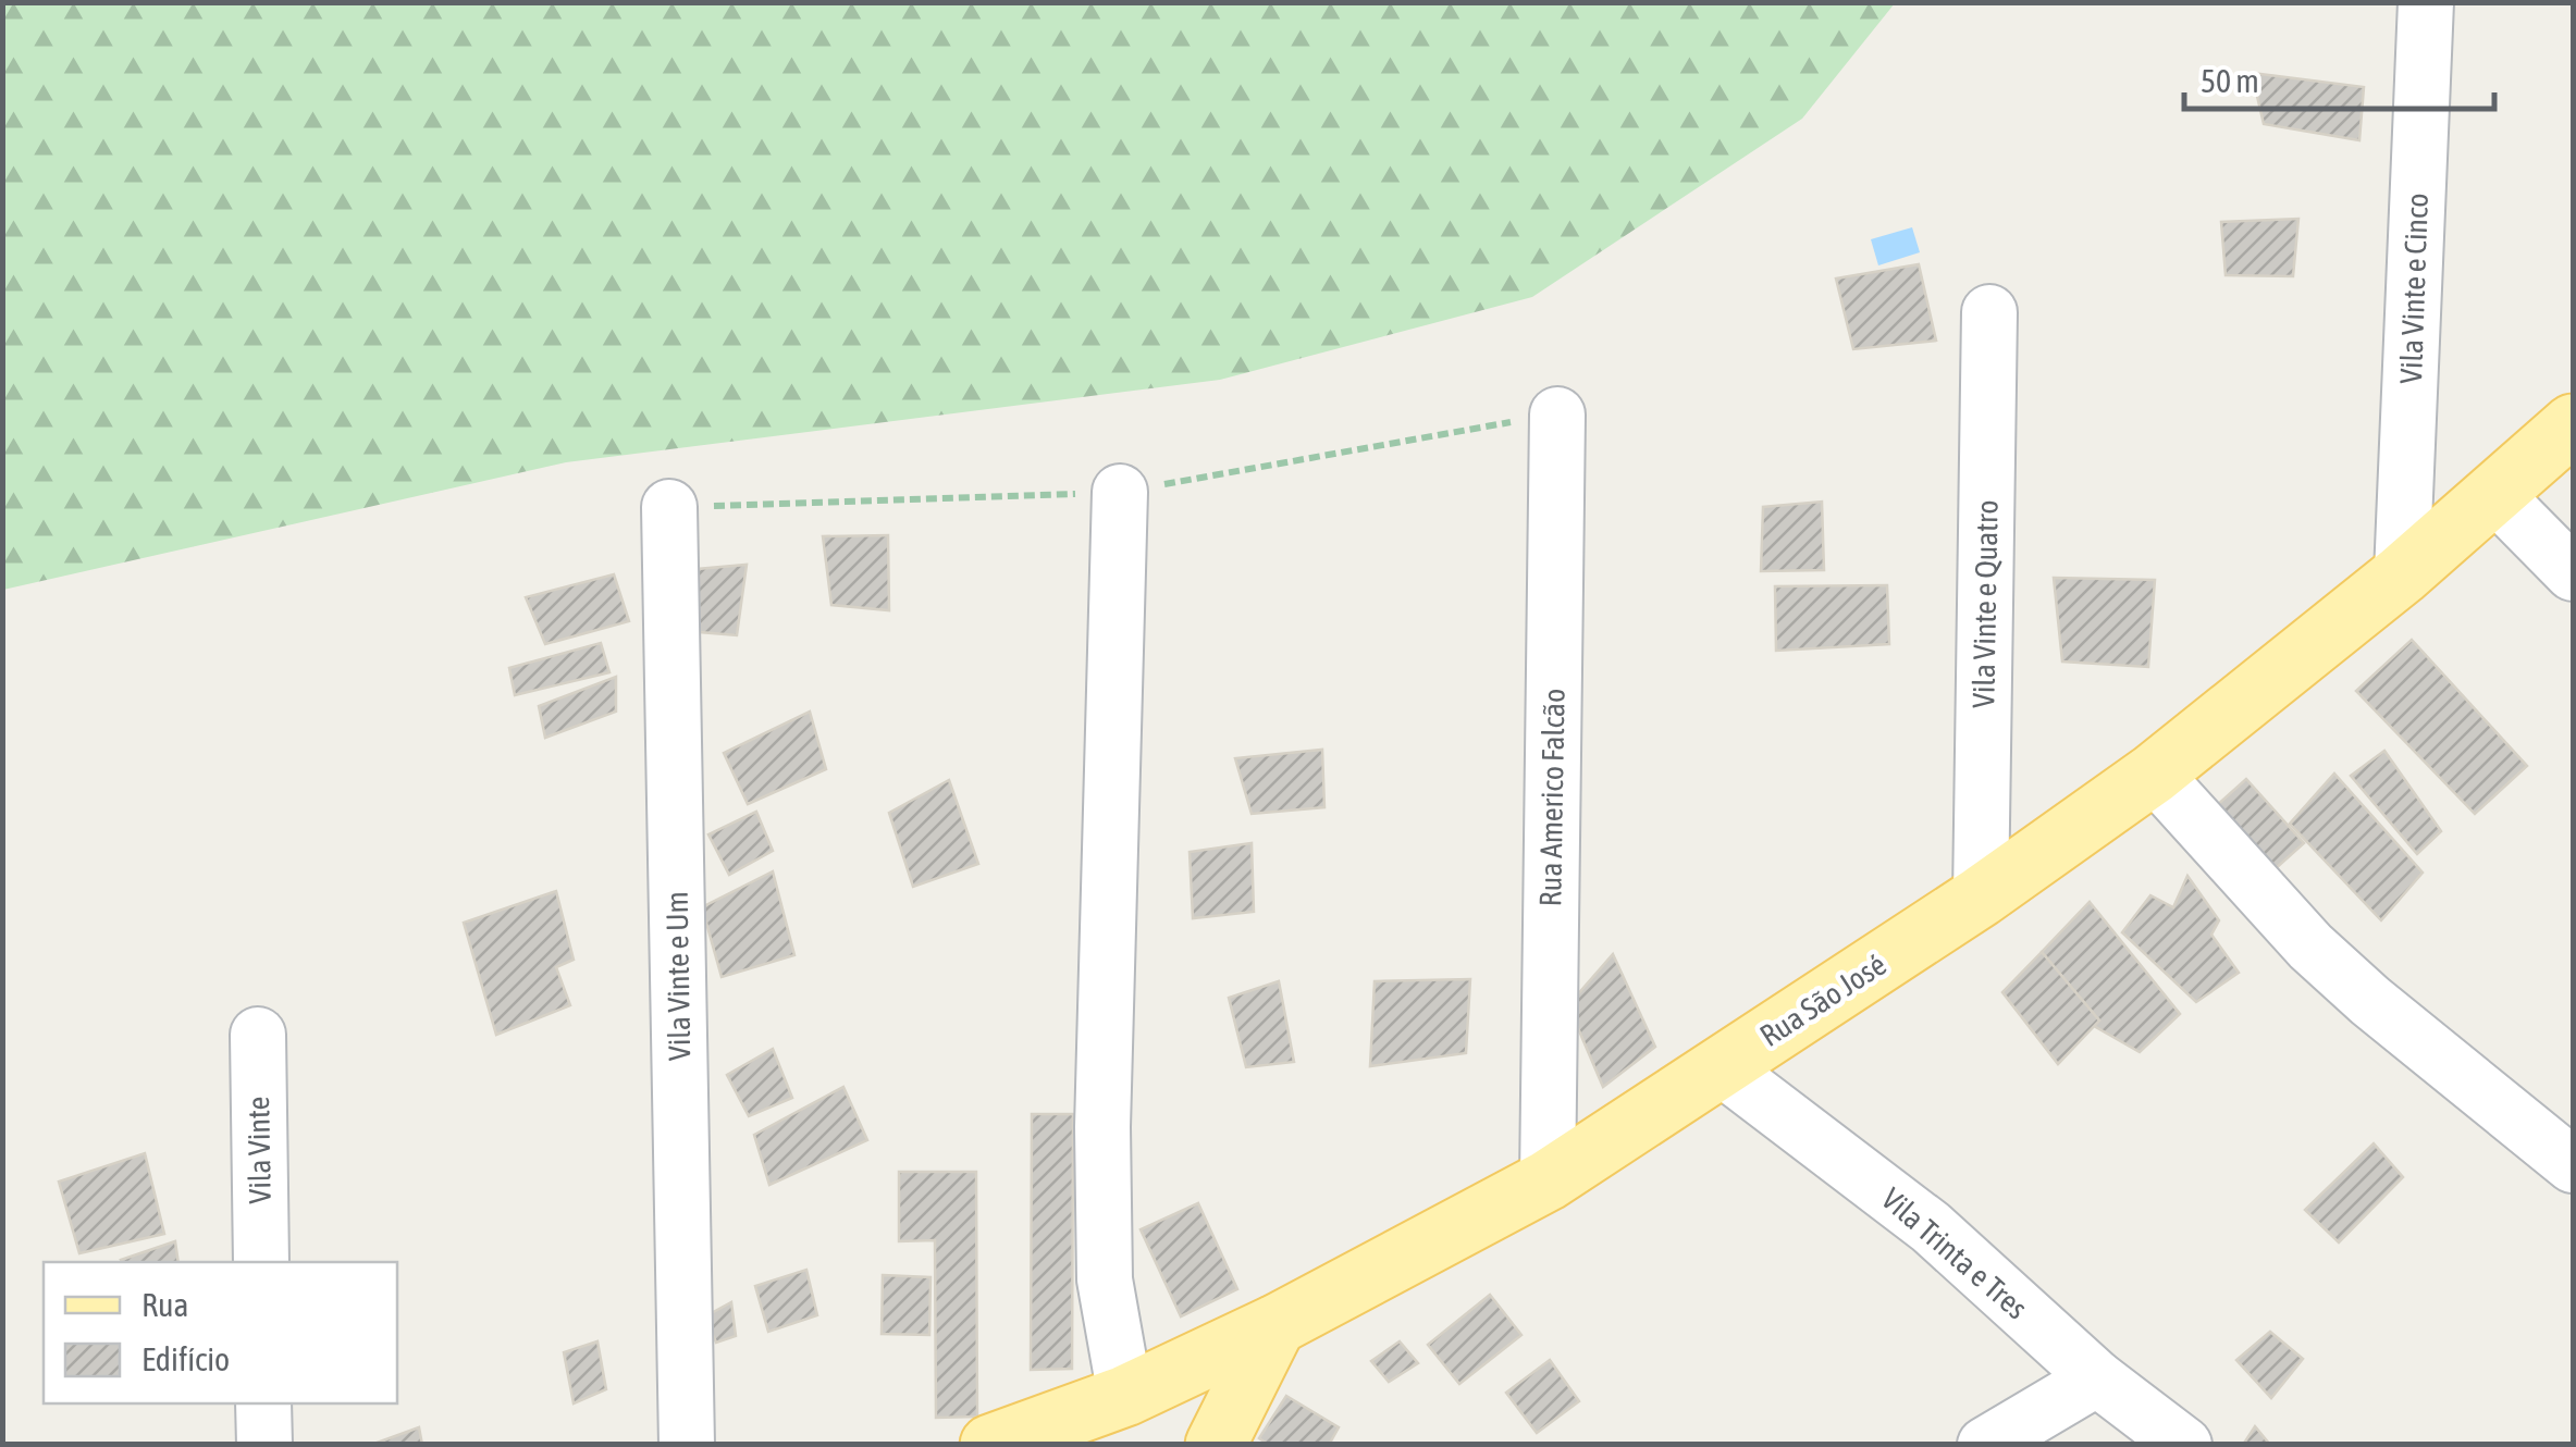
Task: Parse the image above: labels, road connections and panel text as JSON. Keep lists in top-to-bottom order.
{
  "streets": {
    "main road": ["Rua São José"],
    "street": [
      "Vila Vinte e Cinco",
      "Vila Vinte e Quatro",
      "Rua Americo Falcão",
      "Vila Vinte e Um",
      "Vila Vinte",
      "Vila Trinta e Tres"
    ]
  },
  "crossings": [
    ["Vila Vinte e Cinco", "Rua São José"],
    ["Vila Vinte e Quatro", "Rua São José"],
    ["Rua Americo Falcão", "Rua São José"],
    ["Rua São José", "Vila Trinta e Tres"]
  ],
  "legend": ["Rua", "Edifício"],
  "scale_bar": "50 m"
}
